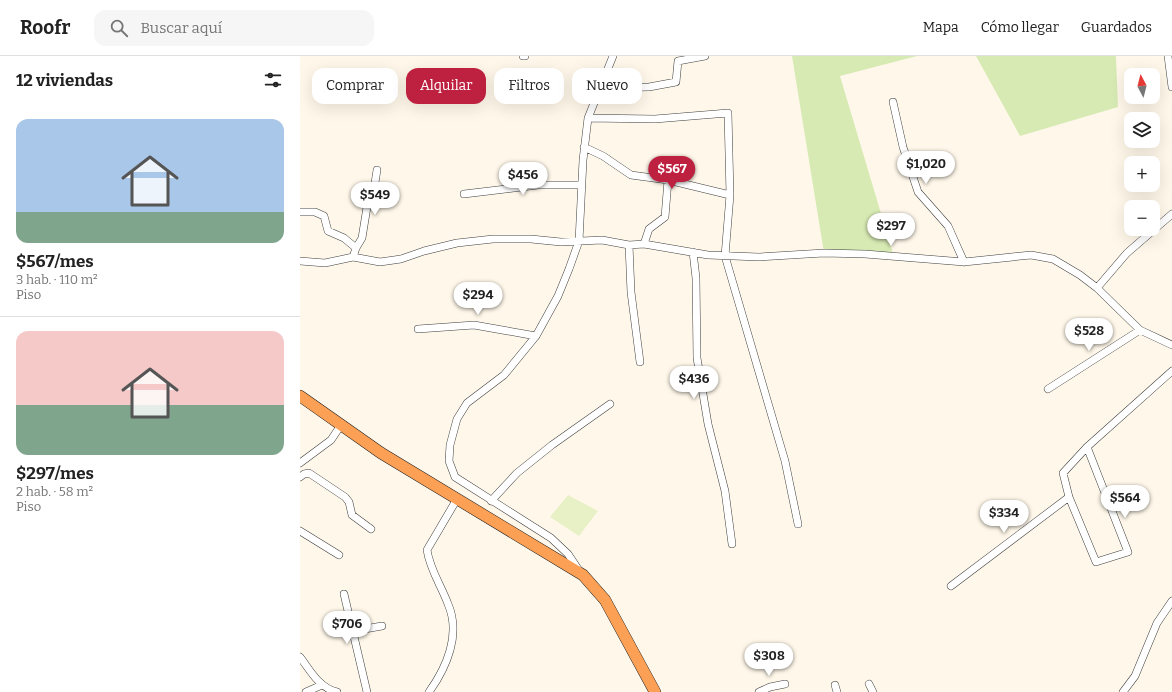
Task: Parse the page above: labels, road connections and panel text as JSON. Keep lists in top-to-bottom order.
{
  "north": "top",
  "page": {
    "header": "Roofr",
    "search": "Buscar aquí",
    "nav": ["Mapa", "Cómo llegar", "Guardados"],
    "heading": "12 viviendas",
    "map_buttons": ["+", "−"],
    "chip": [
      "Comprar",
      "Alquilar",
      "Filtros",
      "Nuevo"
    ],
    "list": [
      {
        "name": "$567/mes",
        "note": "3 hab. · 110 m² · Piso"
      },
      {
        "name": "$297/mes",
        "note": "2 hab. · 58 m² · Piso"
      }
    ],
    "price": [
      "$1,020",
      "$567",
      "$456",
      "$549",
      "$297",
      "$294",
      "$528",
      "$436",
      "$564",
      "$334",
      "$706",
      "$308"
    ]
  }
}
